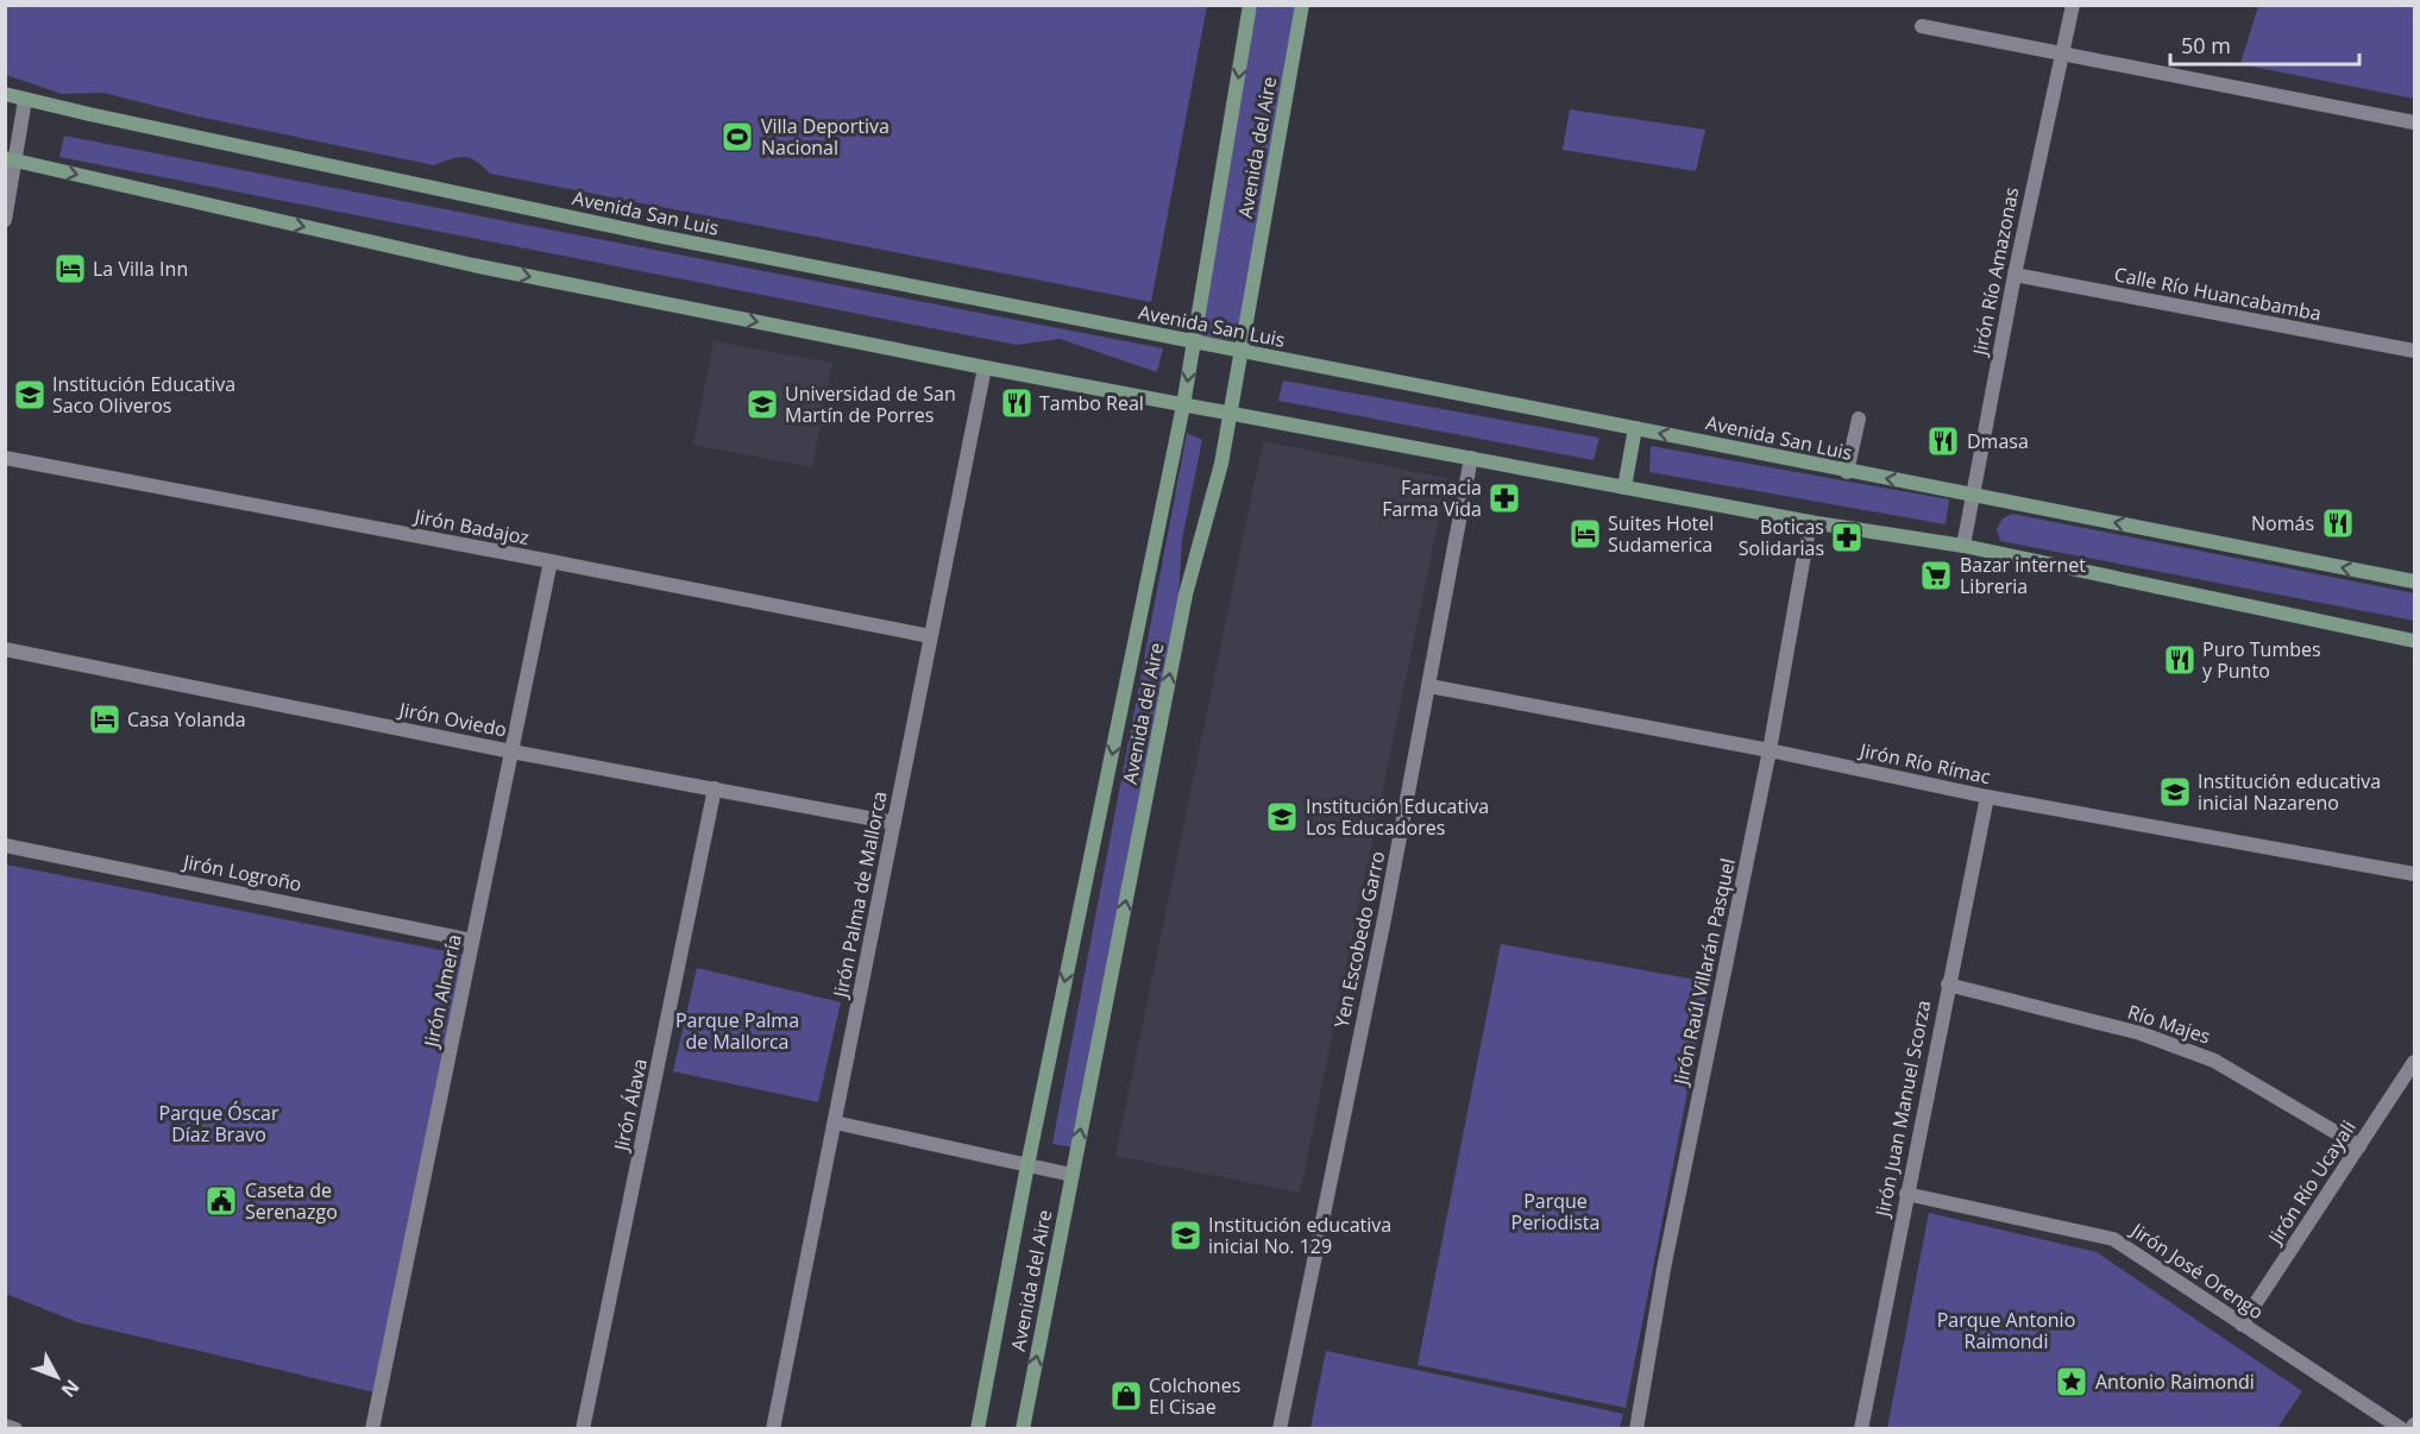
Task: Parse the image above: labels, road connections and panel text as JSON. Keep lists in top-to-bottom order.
{
  "streets": {
    "main road": ["Avenida del Aire", "Avenida San Luis"],
    "street": [
      "Jirón Río Amazonas",
      "Calle Río Huancabamba",
      "Jirón Badajoz",
      "Jirón Oviedo",
      "Jirón Río Rímac",
      "Jirón Logroño",
      "Jirón Palma de Mallorca",
      "Yen Escobedo Garro",
      "Jirón Raúl Villarán Pasquel",
      "Jirón Almería",
      "Río Majes",
      "Jirón Álava",
      "Jirón Juan Manuel Scorza",
      "Jirón Río Ucayali",
      "Jirón José Orengo"
    ]
  },
  "crossings": [
    ["Avenida del Aire", "Avenida San Luis"],
    ["Avenida San Luis", "Jirón Río Amazonas"],
    ["Jirón Río Amazonas", "Calle Río Huancabamba"],
    ["Jirón Badajoz", "Jirón Palma de Mallorca"],
    ["Jirón Badajoz", "Jirón Almería"],
    ["Jirón Oviedo", "Jirón Palma de Mallorca"],
    ["Jirón Oviedo", "Jirón Almería"],
    ["Jirón Oviedo", "Jirón Álava"],
    ["Jirón Río Rímac", "Yen Escobedo Garro"],
    ["Jirón Río Rímac", "Jirón Raúl Villarán Pasquel"],
    ["Jirón Río Rímac", "Jirón Juan Manuel Scorza"],
    ["Jirón Logroño", "Jirón Almería"],
    ["Río Majes", "Jirón Juan Manuel Scorza"],
    ["Río Majes", "Jirón Río Ucayali"],
    ["Jirón Juan Manuel Scorza", "Jirón José Orengo"],
    ["Jirón Río Ucayali", "Jirón José Orengo"]
  ],
  "parks": [
    "Parque Palma de Mallorca",
    "Parque Óscar Díaz Bravo",
    "Parque Periodista",
    "Parque Antonio Raimondi"
  ],
  "places": {
    "sports": ["Villa Deportiva Nacional"],
    "hotel": ["La Villa Inn", "Suites Hotel Sudamerica", "Casa Yolanda"],
    "school or university": [
      "Institución Educativa Saco Oliveros",
      "Universidad de San Martín de Porres",
      "Institución educativa inicial Nazareno",
      "Institución Educativa Los Educadores",
      "Institución educativa inicial No. 129"
    ],
    "restaurant": [
      "Tambo Real",
      "Dmasa",
      "Nomás",
      "Puro Tumbes y Punto"
    ],
    "pharmacy": ["Farmacia Farma Vida", "Boticas Solidarias"],
    "supermarket": ["Bazar internet Libreria"],
    "public building": ["Caseta de Serenazgo"],
    "place": ["Antonio Raimondi"],
    "shop": ["Colchones El Cisae"]
  },
  "scale_bar": "50 m",
  "north": "bottom right"
}
